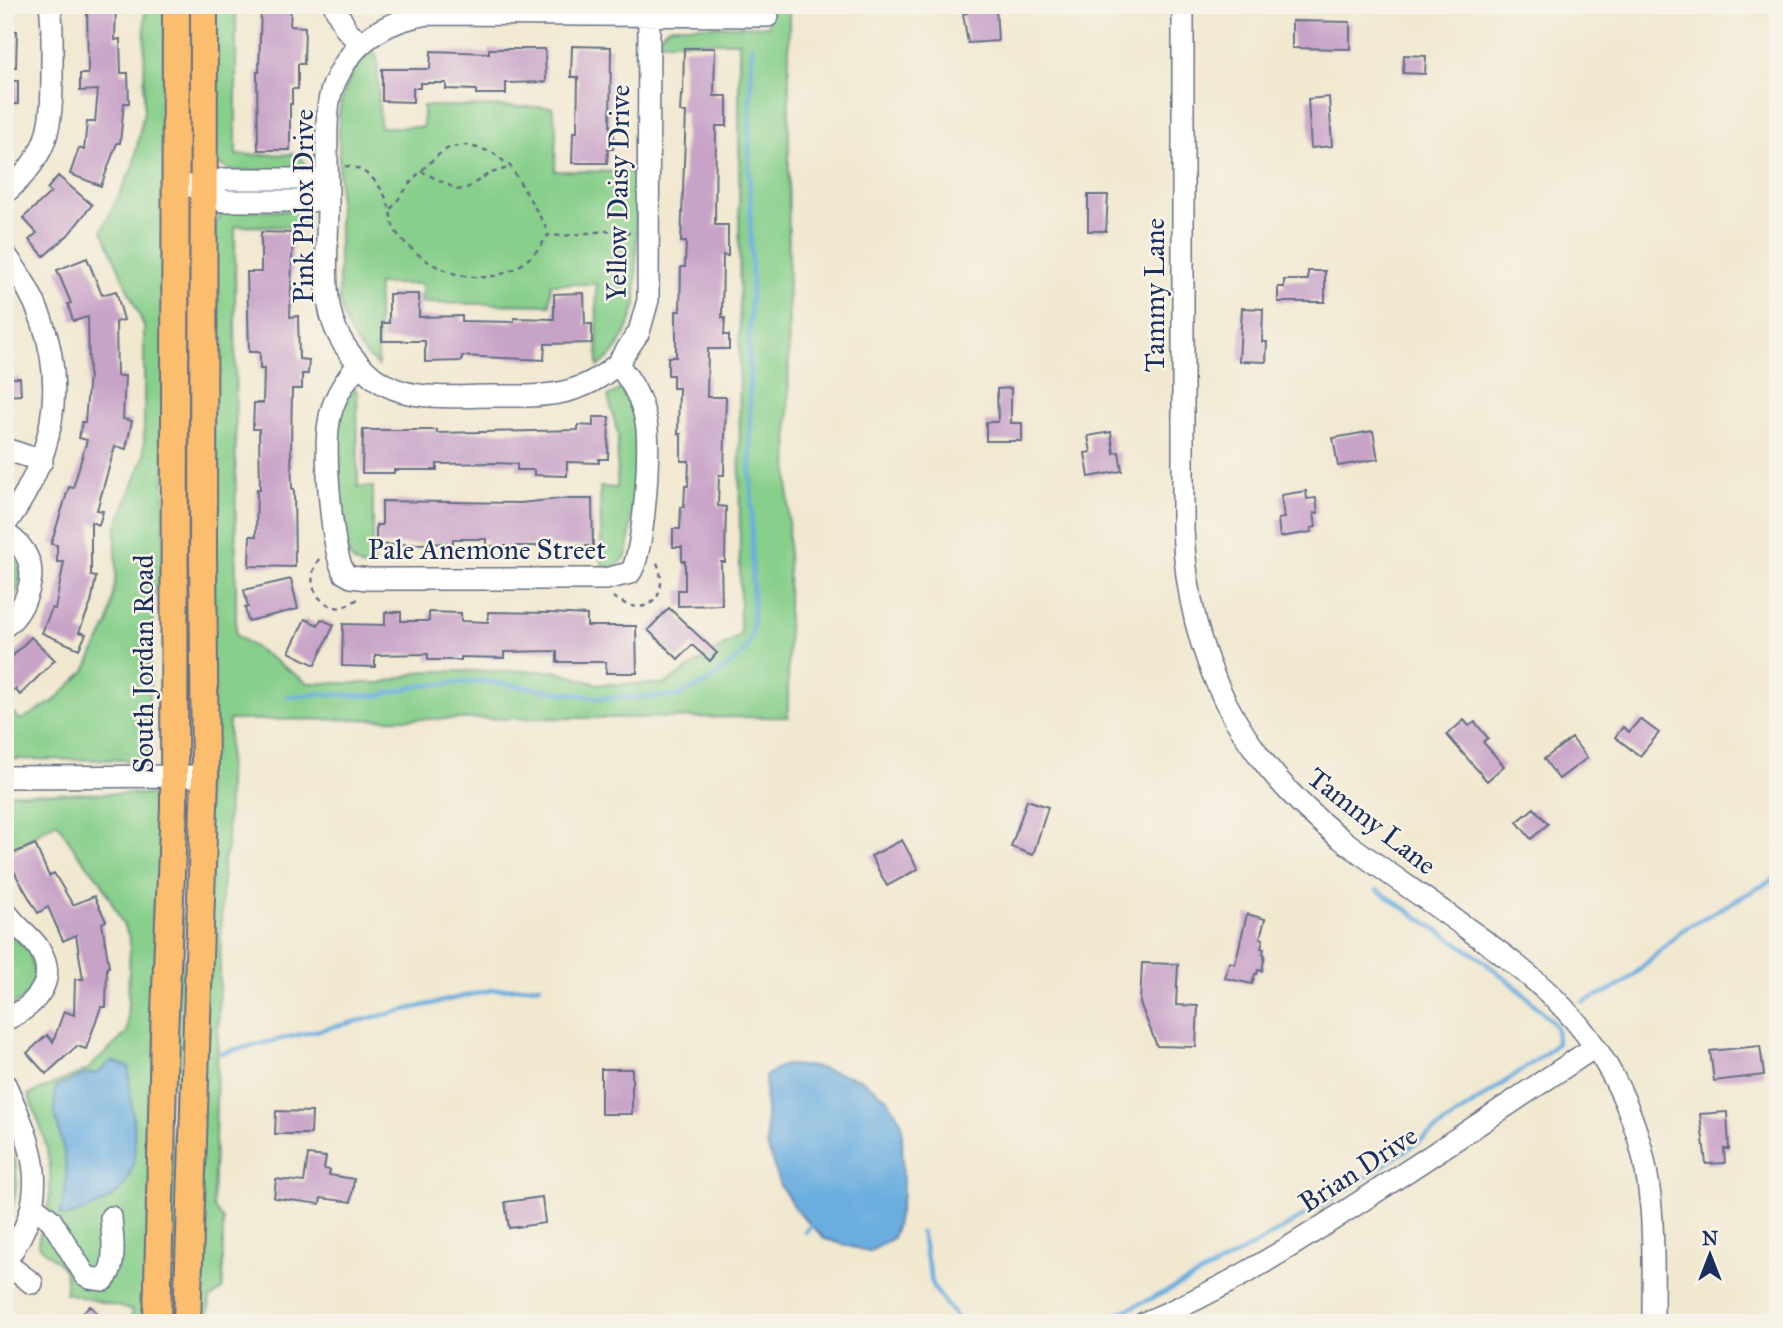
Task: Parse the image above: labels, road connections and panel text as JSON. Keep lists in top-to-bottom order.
{
  "streets": {
    "main road": ["South Jordan Road"],
    "street": [
      "Yellow Daisy Drive",
      "Pink Phlox Drive",
      "Tammy Lane",
      "Pale Anemone Street",
      "Brian Drive"
    ]
  },
  "crossings": [
    ["Yellow Daisy Drive", "Pink Phlox Drive"],
    ["Yellow Daisy Drive", "Pale Anemone Street"],
    ["Pink Phlox Drive", "Pale Anemone Street"],
    ["Tammy Lane", "Brian Drive"]
  ],
  "north": "top"
}
